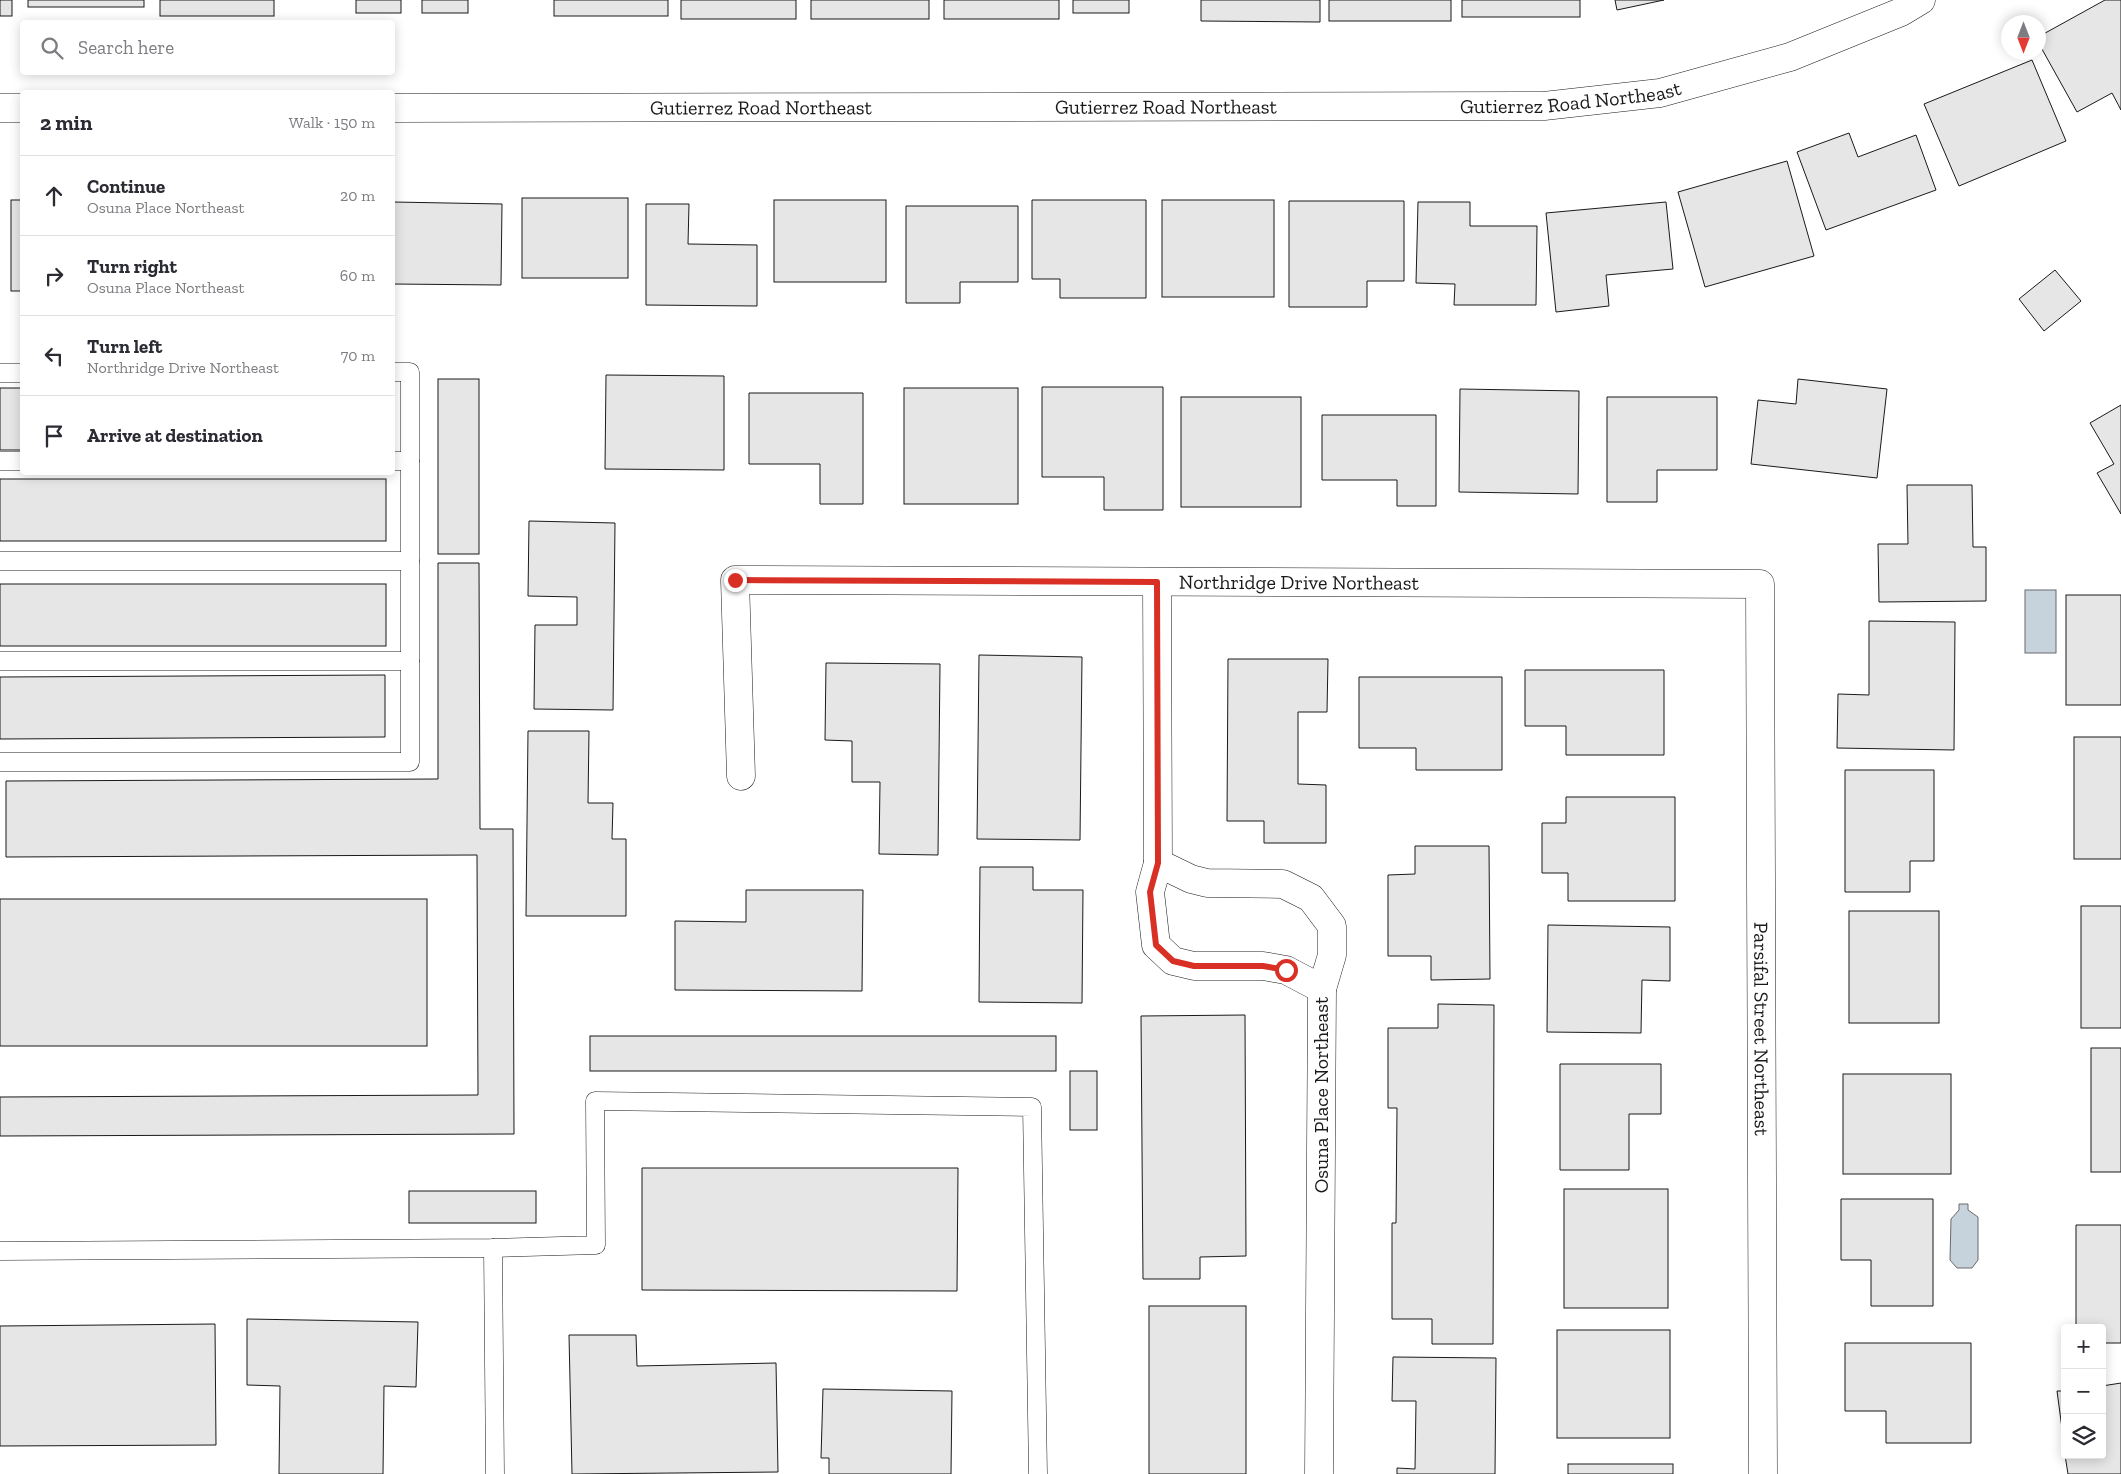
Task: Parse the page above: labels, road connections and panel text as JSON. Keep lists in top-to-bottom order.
{
  "streets": {
    "street": [
      "Gutierrez Road Northeast",
      "Northridge Drive Northeast",
      "Parsifal Street Northeast",
      "Osuna Place Northeast"
    ]
  },
  "crossings": [
    ["Northridge Drive Northeast", "Parsifal Street Northeast"],
    ["Northridge Drive Northeast", "Osuna Place Northeast"]
  ],
  "north": "bottom",
  "page": {
    "search": "Search here",
    "heading": ["2 min", "Walk · 150 m"],
    "list": [
      ["Continue", "Osuna Place Northeast", "20 m"],
      ["Turn right", "Osuna Place Northeast", "60 m"],
      ["Turn left", "Northridge Drive Northeast", "70 m"],
      "Arrive at destination"
    ],
    "map_buttons": ["+", "−"]
  }
}
